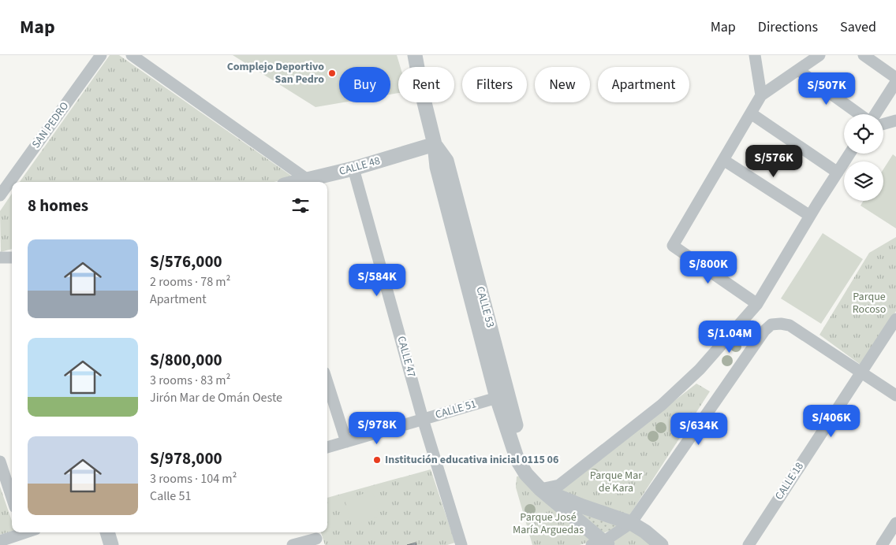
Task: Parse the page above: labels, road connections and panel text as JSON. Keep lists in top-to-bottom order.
{
  "streets": {
    "street": [
      "SAN PEDRO",
      "CALLE 48",
      "CALLE 53",
      "CALLE 47",
      "CALLE 51",
      "CALLE 18"
    ]
  },
  "crossings": [
    ["CALLE 48", "CALLE 53"],
    ["CALLE 48", "CALLE 47"],
    ["CALLE 53", "CALLE 51"],
    ["CALLE 47", "CALLE 51"]
  ],
  "parks": ["Parque Rocoso", "Parque Mar de Kara", "Parque José María Arguedas"],
  "places": ["Complejo Deportivo San Pedro", "Institución educativa inicial 0115 06"],
  "page": {
    "header": "Map",
    "nav": ["Map", "Directions", "Saved"],
    "chip": [
      "Buy",
      "Rent",
      "Filters",
      "New",
      "Apartment"
    ],
    "price": [
      "S/507K",
      "S/576K",
      "S/800K",
      "S/584K",
      "S/1.04M",
      "S/406K",
      "S/978K",
      "S/634K"
    ],
    "heading": "8 homes",
    "list": [
      {
        "name": "S/576,000",
        "note": "2 rooms · 78 m² · Apartment"
      },
      {
        "name": "S/800,000",
        "note": "3 rooms · 83 m² · Jirón Mar de Omán Oeste"
      },
      {
        "name": "S/978,000",
        "note": "3 rooms · 104 m² · Calle 51"
      }
    ]
  }
}
